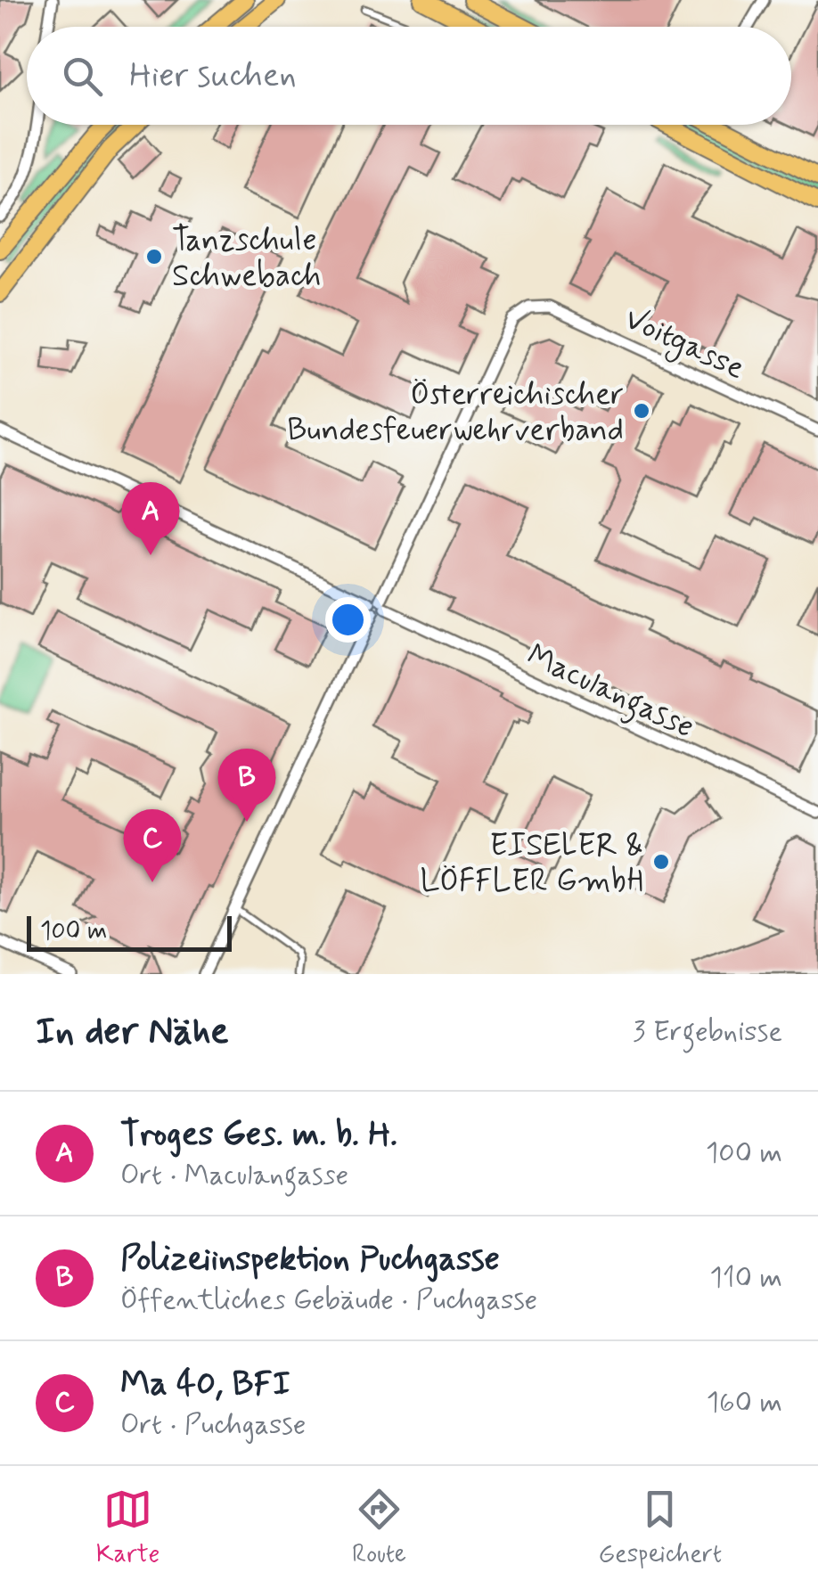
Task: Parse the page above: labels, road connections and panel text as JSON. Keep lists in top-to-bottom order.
{
  "streets": {
    "street": ["Voitgasse", "Maculangasse"]
  },
  "crossings": [
    ["Voitgasse", "Maculangasse"]
  ],
  "places": ["Tanzschule Schwebach", "Österreichischer Bundesfeuerwehrverband", "EISELER & LÖFFLER GmbH"],
  "scale_bar": "100 m",
  "page": {
    "search": "Hier suchen",
    "pins": ["A", "B", "C"],
    "scale": "100 m",
    "heading": ["In der Nähe", "3 Ergebnisse"],
    "list": [
      {
        "mark": "A",
        "name": "Troges Ges. m. b. H.",
        "note": "Ort · Maculangasse",
        "value": "100 m"
      },
      {
        "mark": "B",
        "name": "Polizeiinspektion Puchgasse",
        "note": "Öffentliches Gebäude · Puchgasse",
        "value": "110 m"
      },
      {
        "mark": "C",
        "name": "Ma 40, BFI",
        "note": "Ort · Puchgasse",
        "value": "160 m"
      }
    ],
    "nav": ["Karte", "Route", "Gespeichert"]
  }
}
